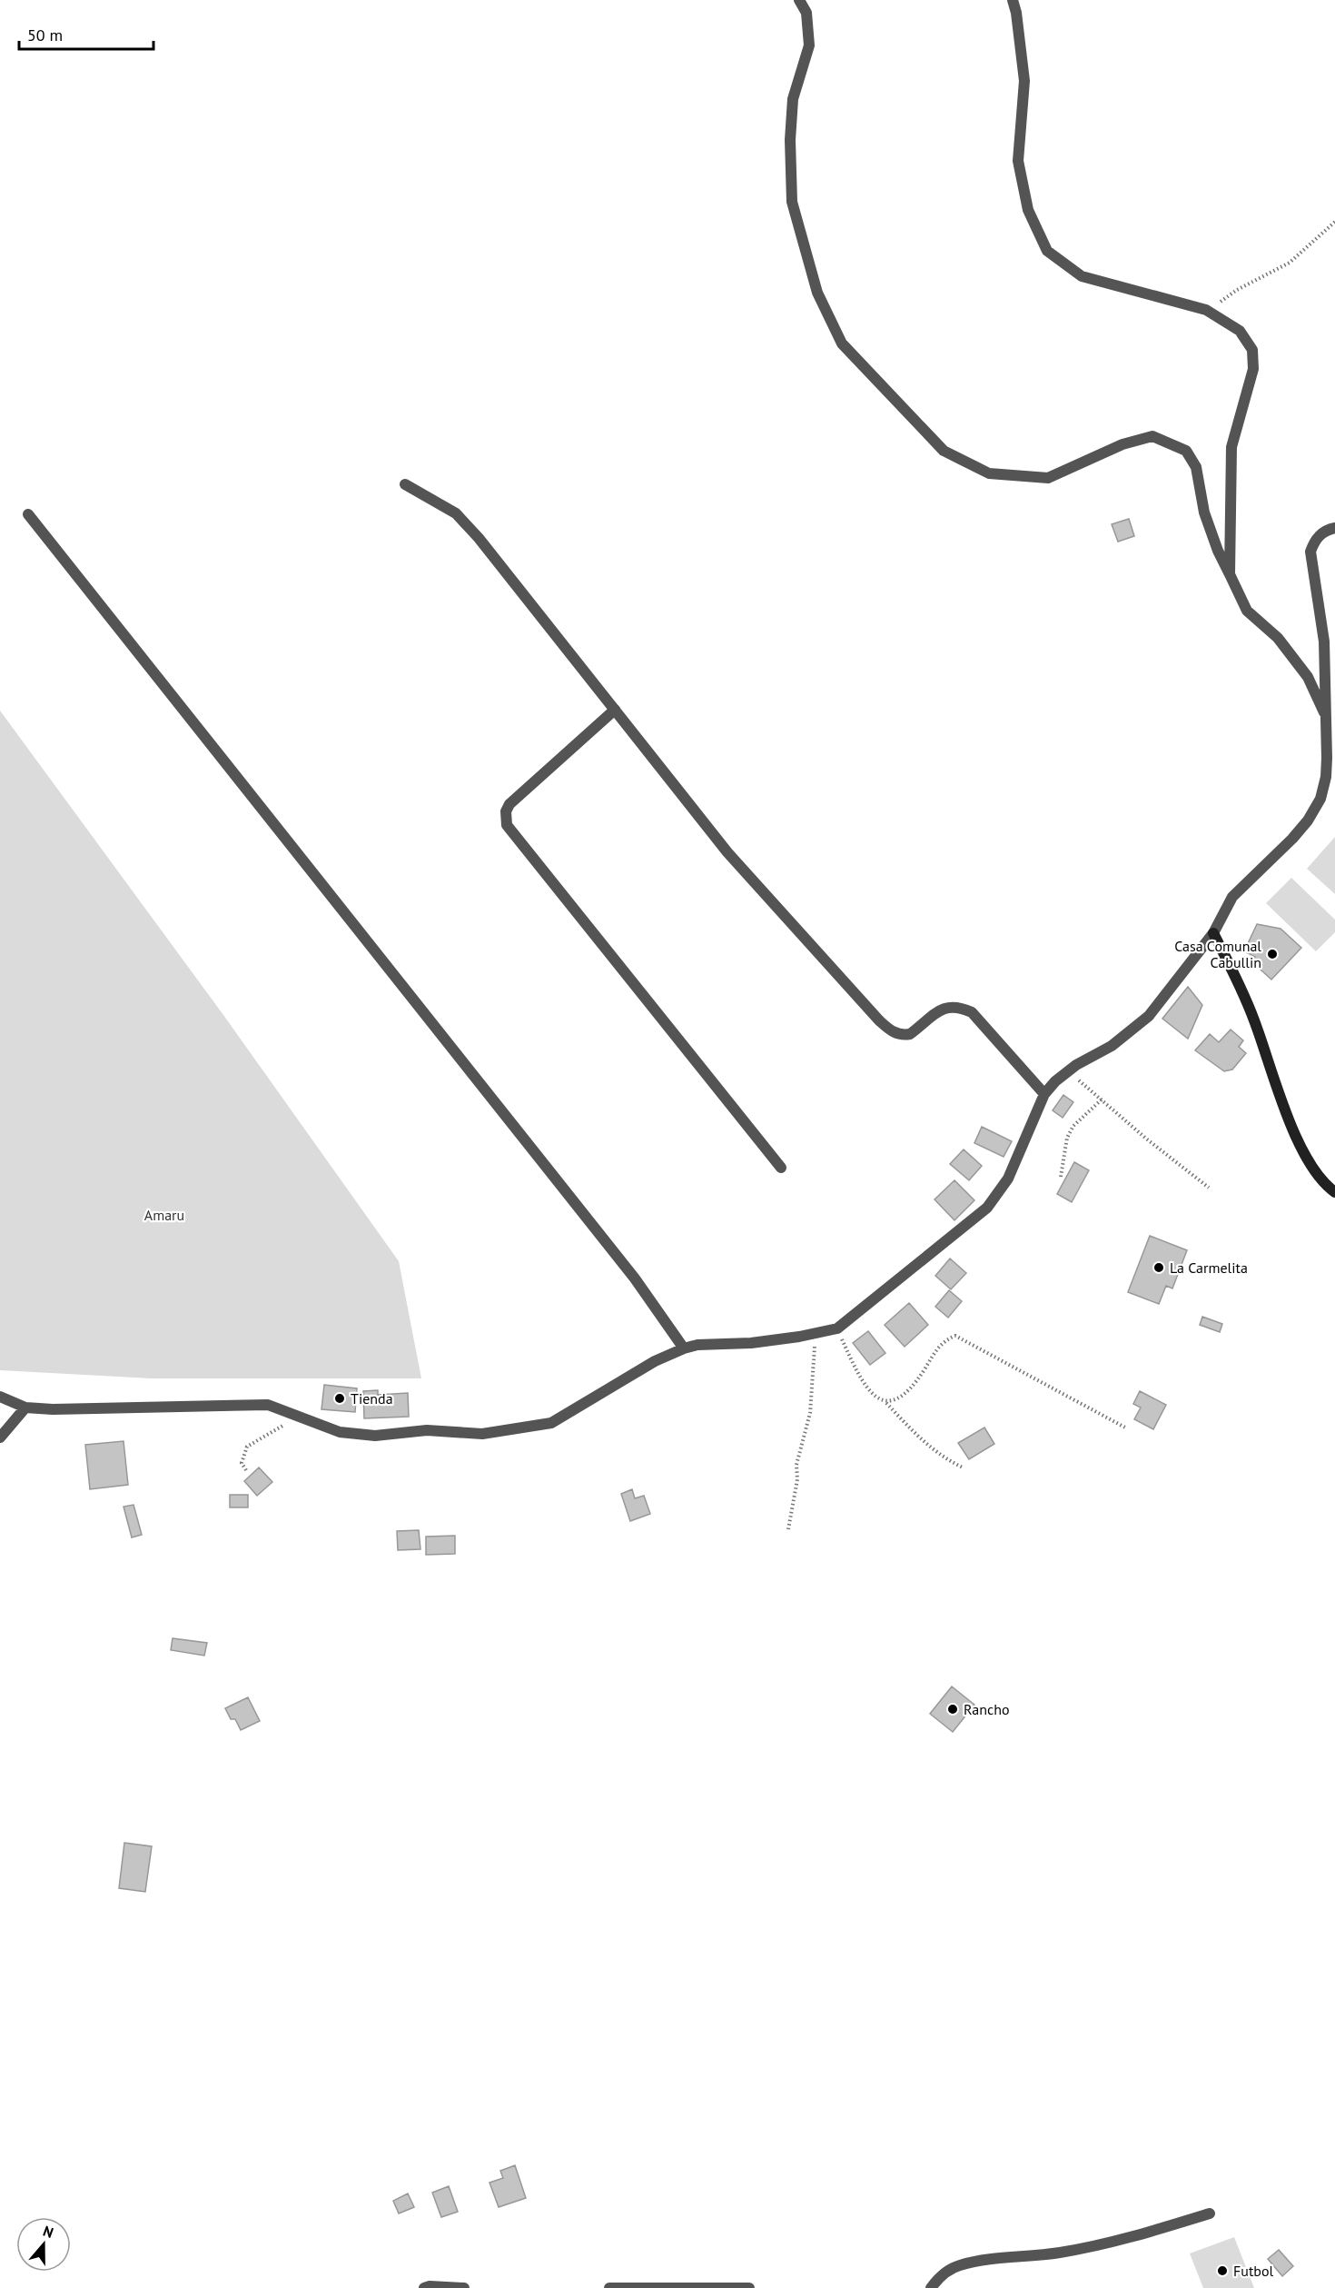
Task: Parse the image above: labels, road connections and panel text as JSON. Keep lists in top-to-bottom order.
{
  "parks": ["Amaru"],
  "places": [
    "Casa Comunal Cabullin",
    "La Carmelita",
    "Tienda",
    "Rancho",
    "Futbol"
  ],
  "scale_bar": "50 m",
  "north": "top"
}
